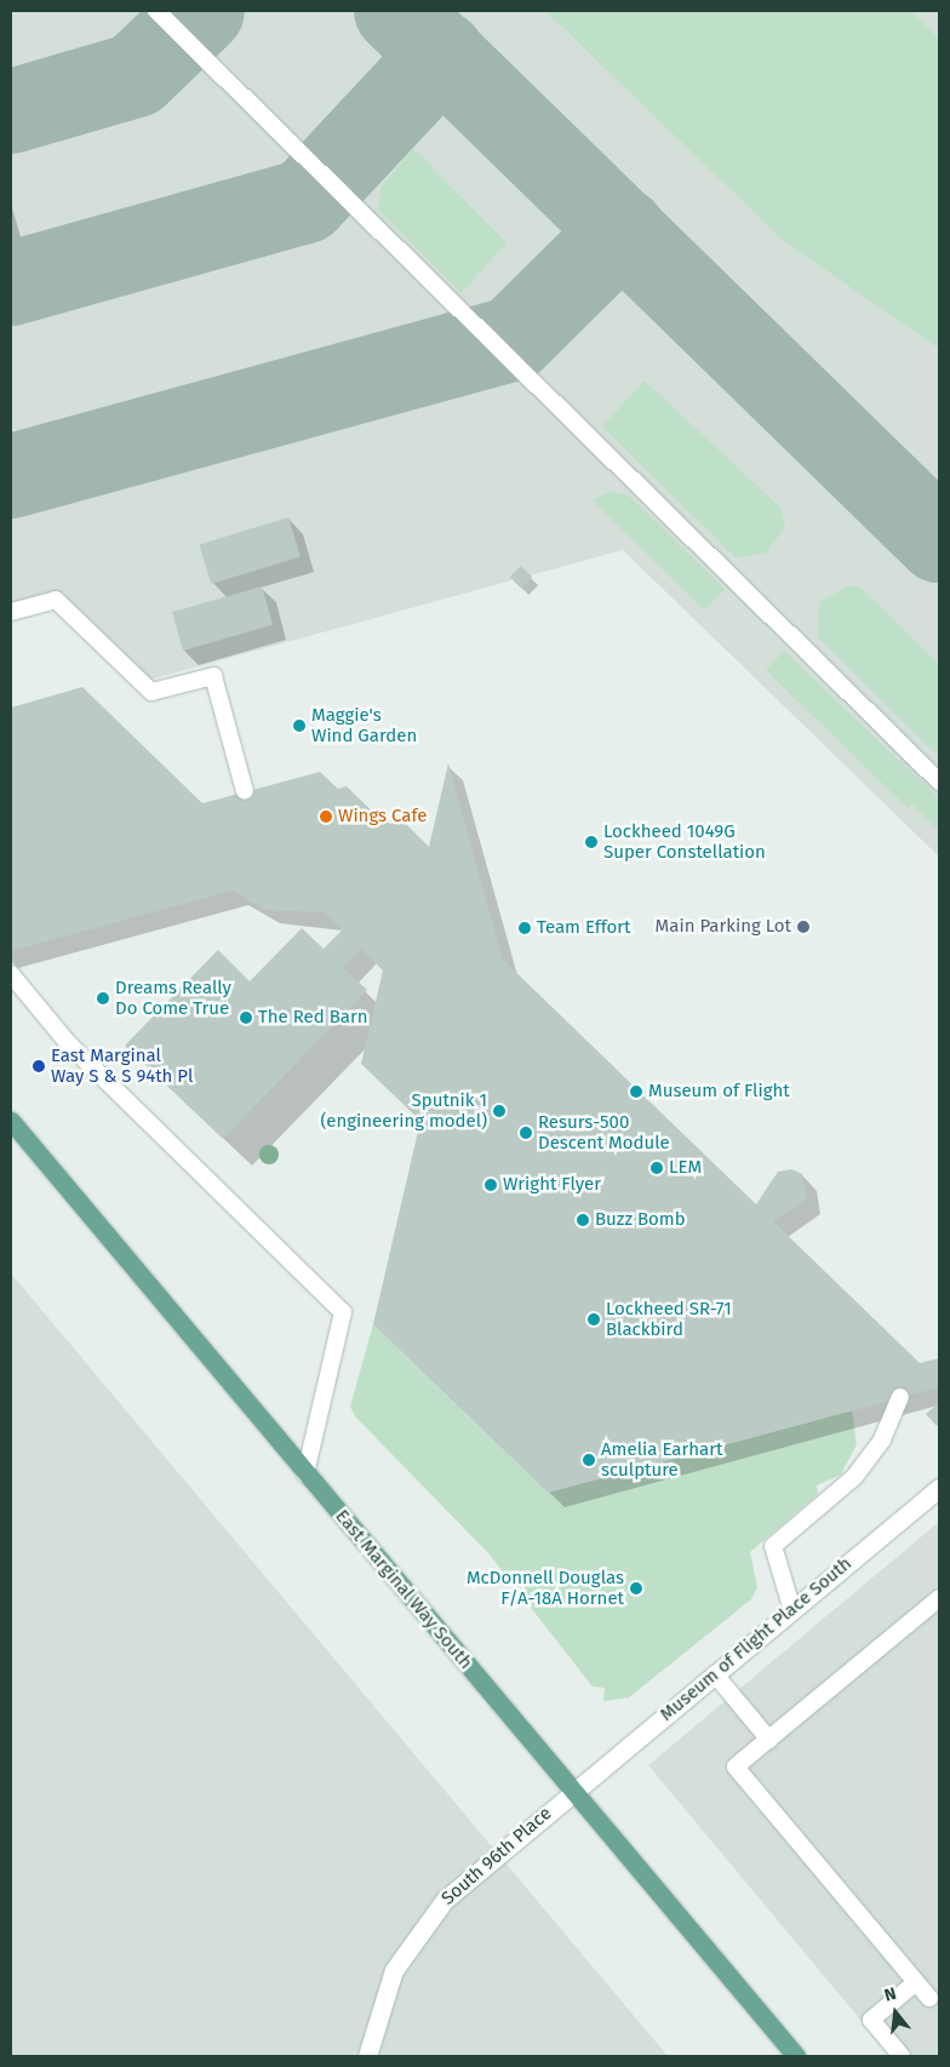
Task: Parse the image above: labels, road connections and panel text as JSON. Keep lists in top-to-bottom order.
{
  "streets": {
    "main road": ["East Marginal Way South"],
    "street": ["Museum of Flight Place South", "South 96th Place"]
  },
  "crossings": [
    ["East Marginal Way South", "Museum of Flight Place South"],
    ["East Marginal Way South", "South 96th Place"],
    ["Museum of Flight Place South", "South 96th Place"]
  ],
  "places": [
    "Maggie's Wind Garden",
    "Wings Cafe",
    "Lockheed 1049G Super Constellation",
    "Main Parking Lot",
    "Team Effort",
    "Dreams Really Do Come True",
    "The Red Barn",
    "East Marginal Way S & S 94th Pl",
    "Museum of Flight",
    "Sputnik 1 (engineering model)",
    "Resurs-500 Descent Module",
    "LEM",
    "Wright Flyer",
    "Buzz Bomb",
    "Lockheed SR-71 Blackbird",
    "Amelia Earhart sculpture",
    "McDonnell Douglas F/A-18A Hornet"
  ],
  "north": "top"
}
